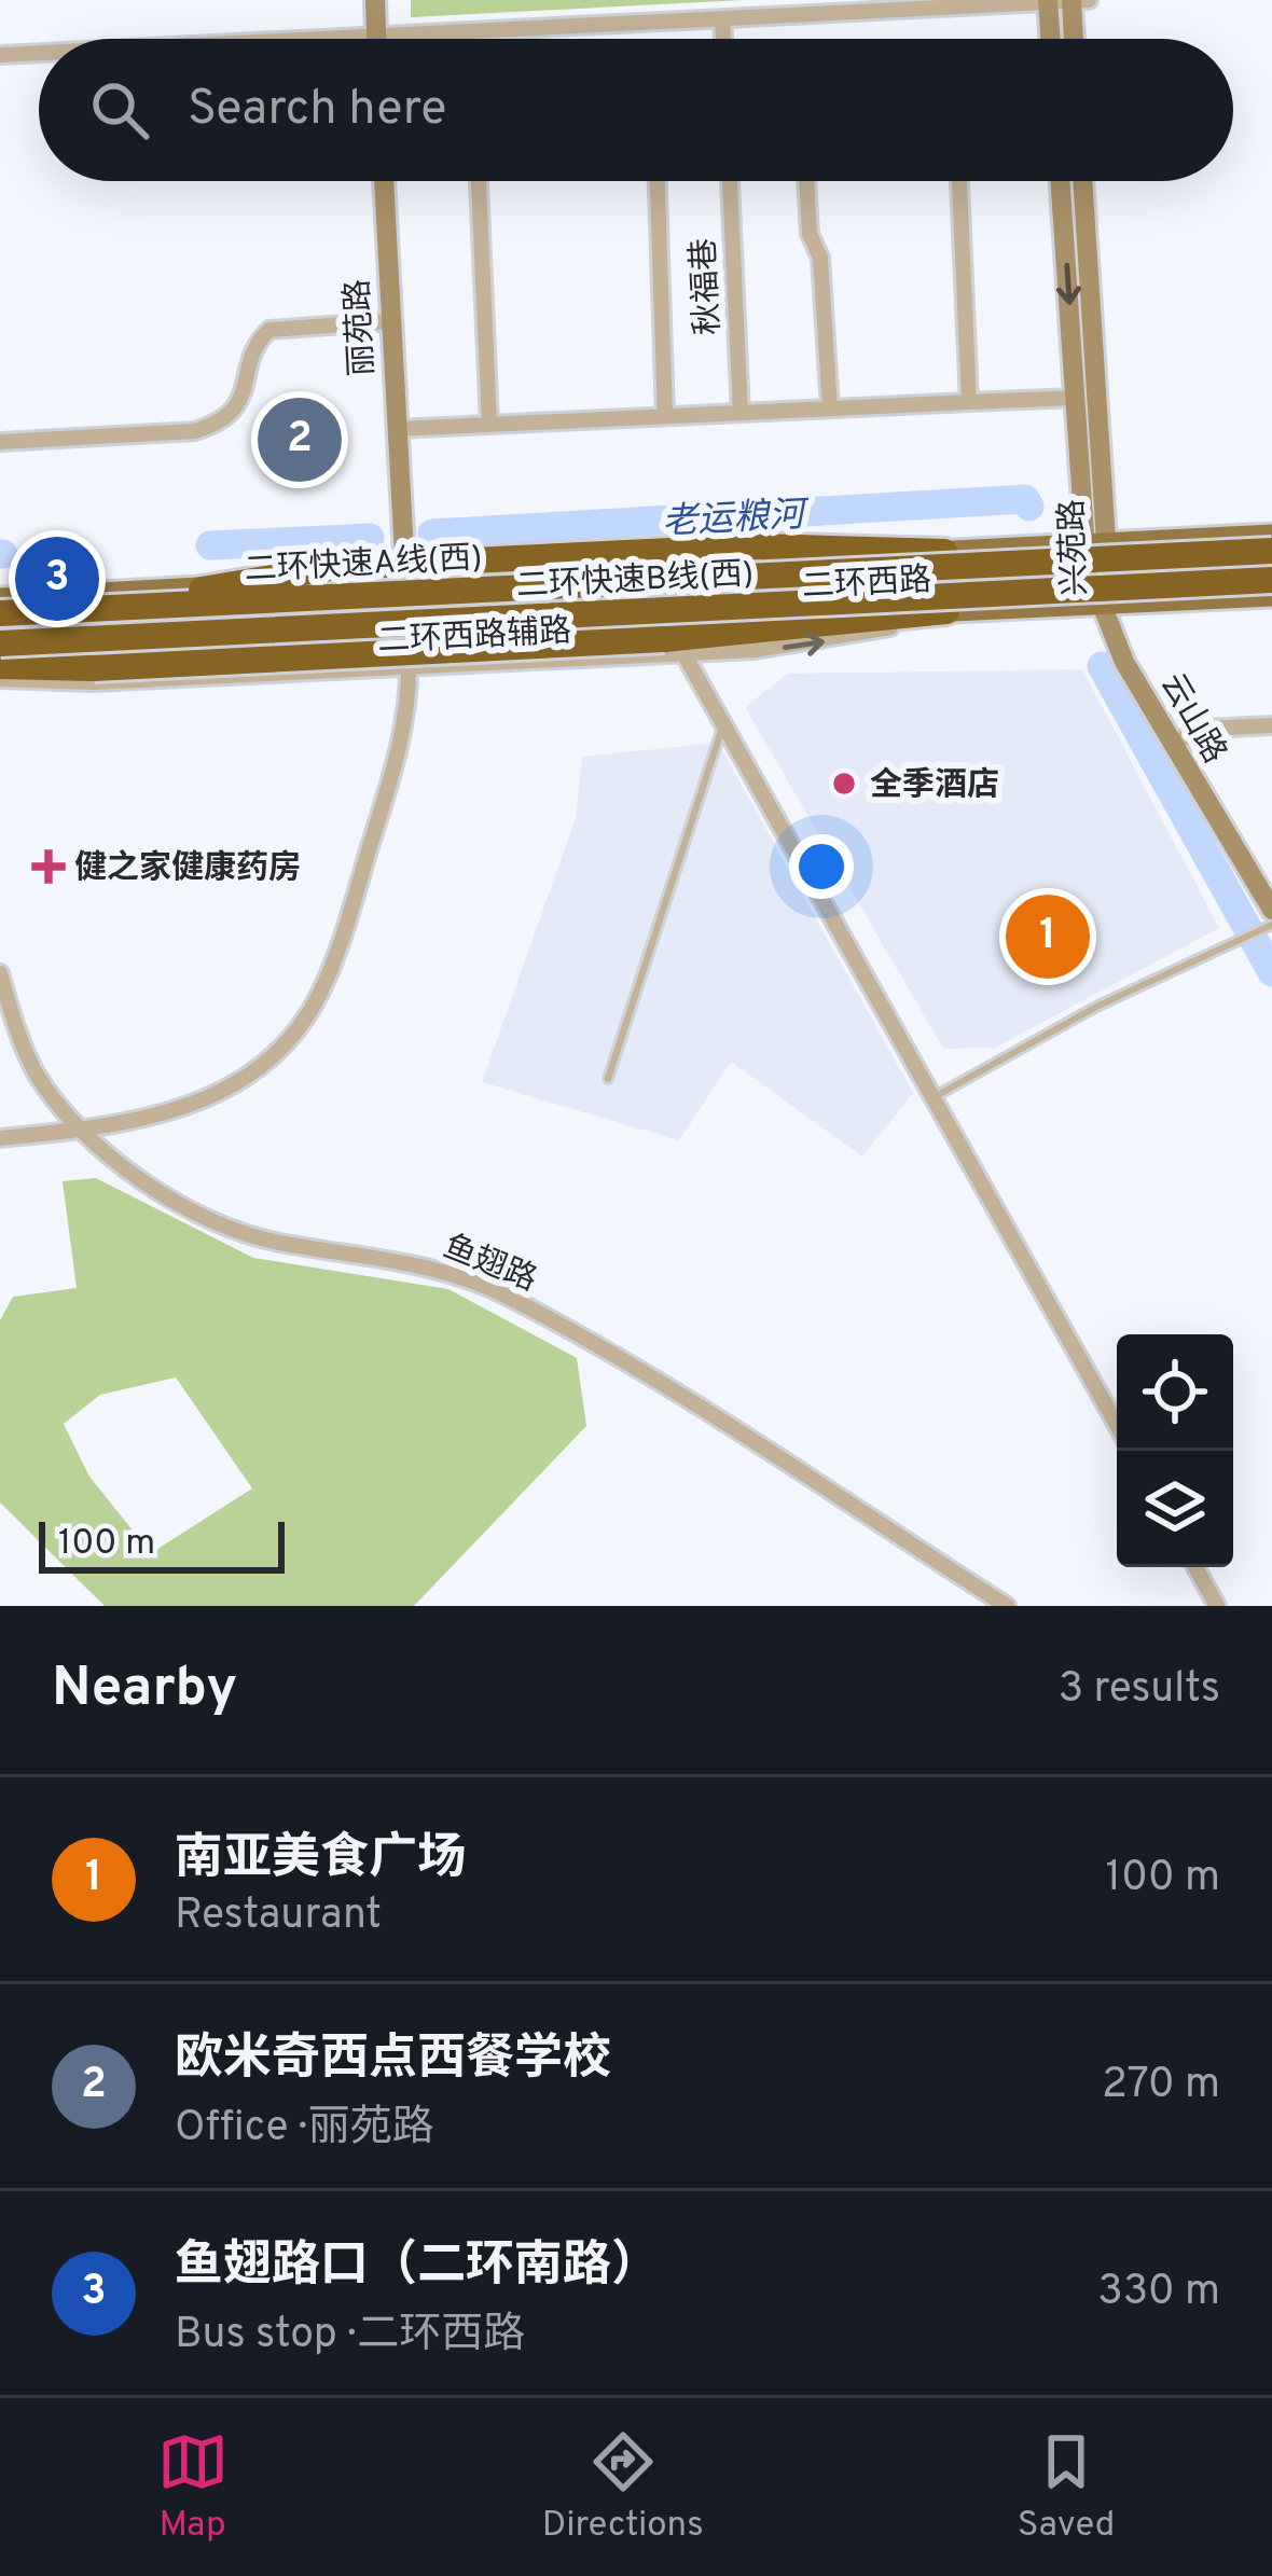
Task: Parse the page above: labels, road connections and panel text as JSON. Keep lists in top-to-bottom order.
{
  "streets": {
    "highway": ["二环快速A线(西)", "二环快速B线(西)"],
    "main road": [
      "丽苑路",
      "兴苑路",
      "二环西路",
      "云山路"
    ],
    "street": ["秋福巷", "二环西路辅路", "鱼翅路"]
  },
  "crossings": [
    ["丽苑路", "二环西路"],
    ["丽苑路", "二环西路辅路"],
    ["兴苑路", "二环西路"],
    ["兴苑路", "云山路"],
    ["二环西路", "二环西路辅路"],
    ["二环西路", "云山路"]
  ],
  "water": ["老运粮河"],
  "places": {
    "other": ["全季酒店"],
    "health": ["健之家健康药房"]
  },
  "scale_bar": "100 m",
  "page": {
    "search": "Search here",
    "pins": ["2", "3", "1"],
    "scale": "100 m",
    "heading": ["Nearby", "3 results"],
    "list": [
      {
        "mark": "1",
        "name": "南亚美食广场",
        "note": "Restaurant",
        "value": "100 m"
      },
      {
        "mark": "2",
        "name": "欧米奇西点西餐学校",
        "note": "Office · 丽苑路",
        "value": "270 m"
      },
      {
        "mark": "3",
        "name": "鱼翅路口（二环南路）",
        "note": "Bus stop · 二环西路",
        "value": "330 m"
      }
    ],
    "nav": ["Map", "Directions", "Saved"]
  }
}
